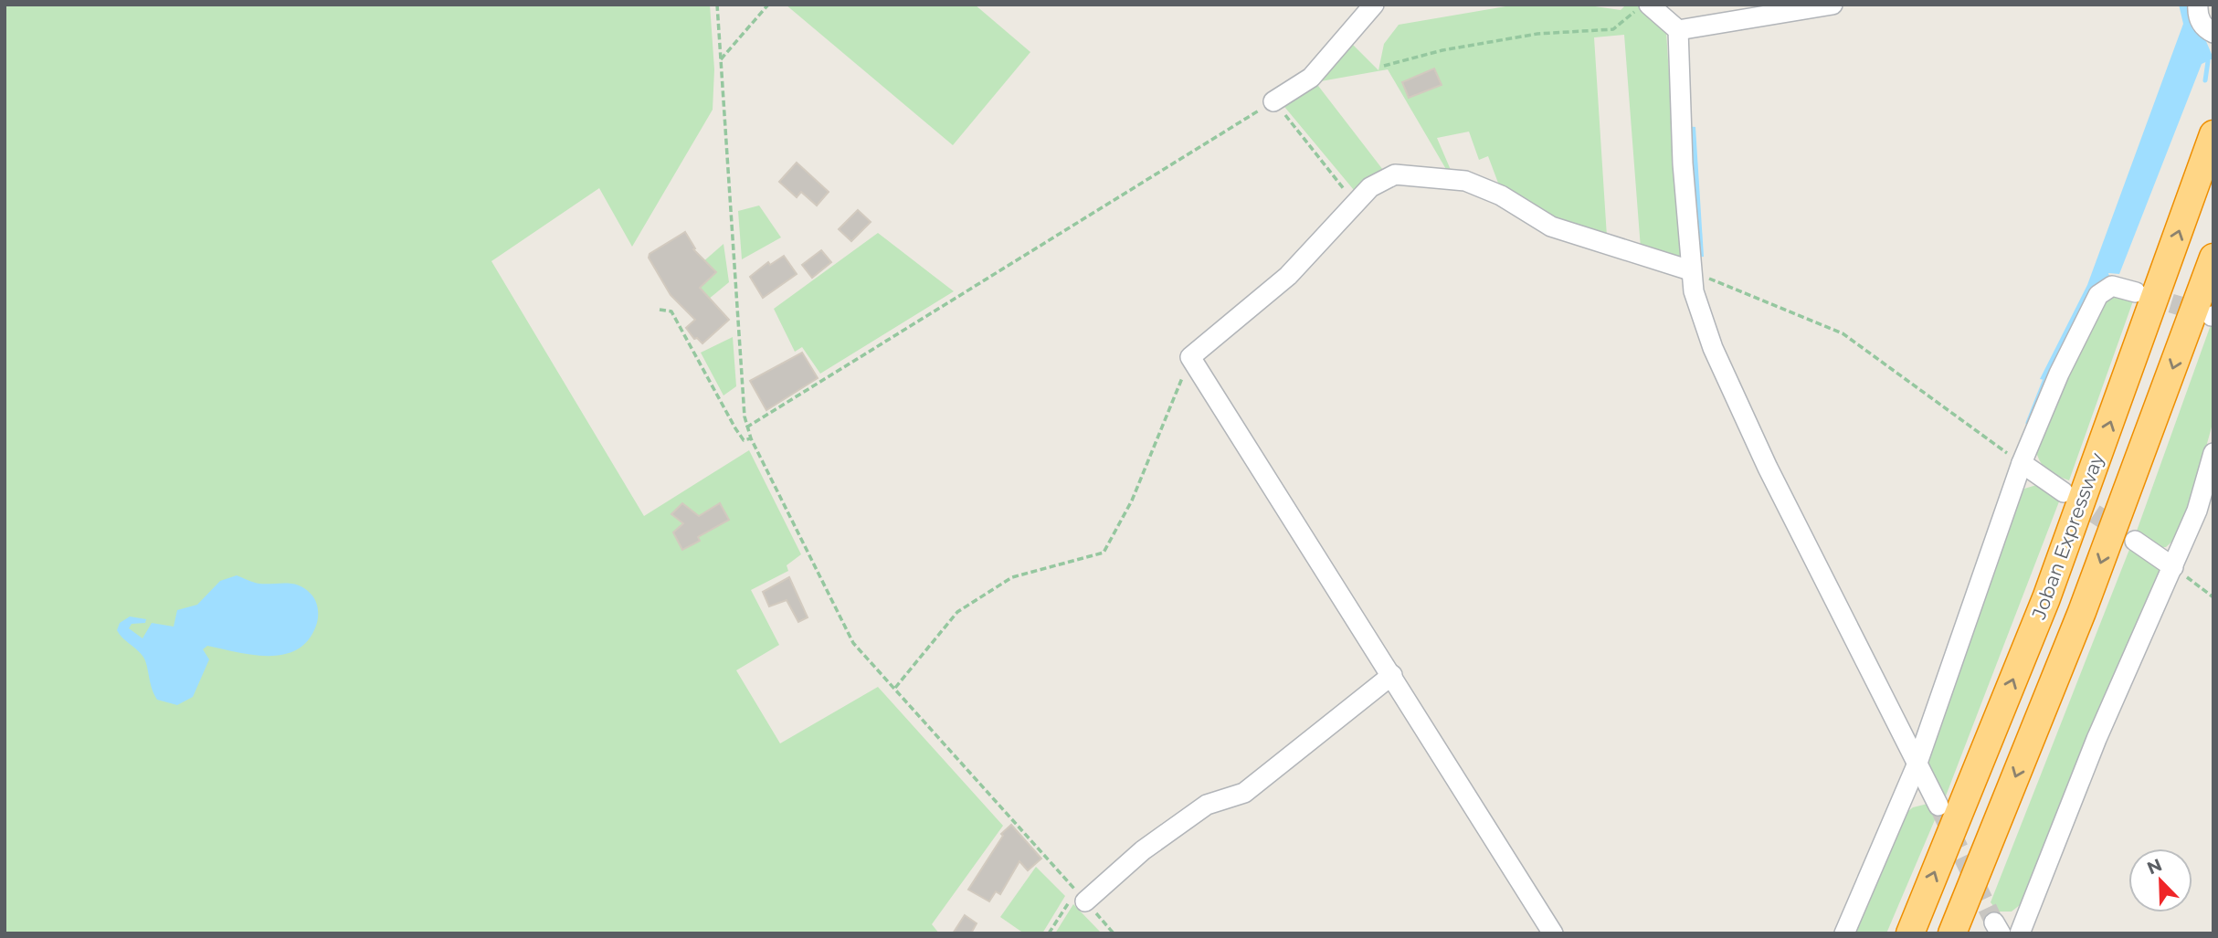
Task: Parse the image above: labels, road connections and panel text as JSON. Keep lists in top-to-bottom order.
{
  "streets": {
    "highway": ["Joban Expressway"]
  },
  "north": "top left"
}
